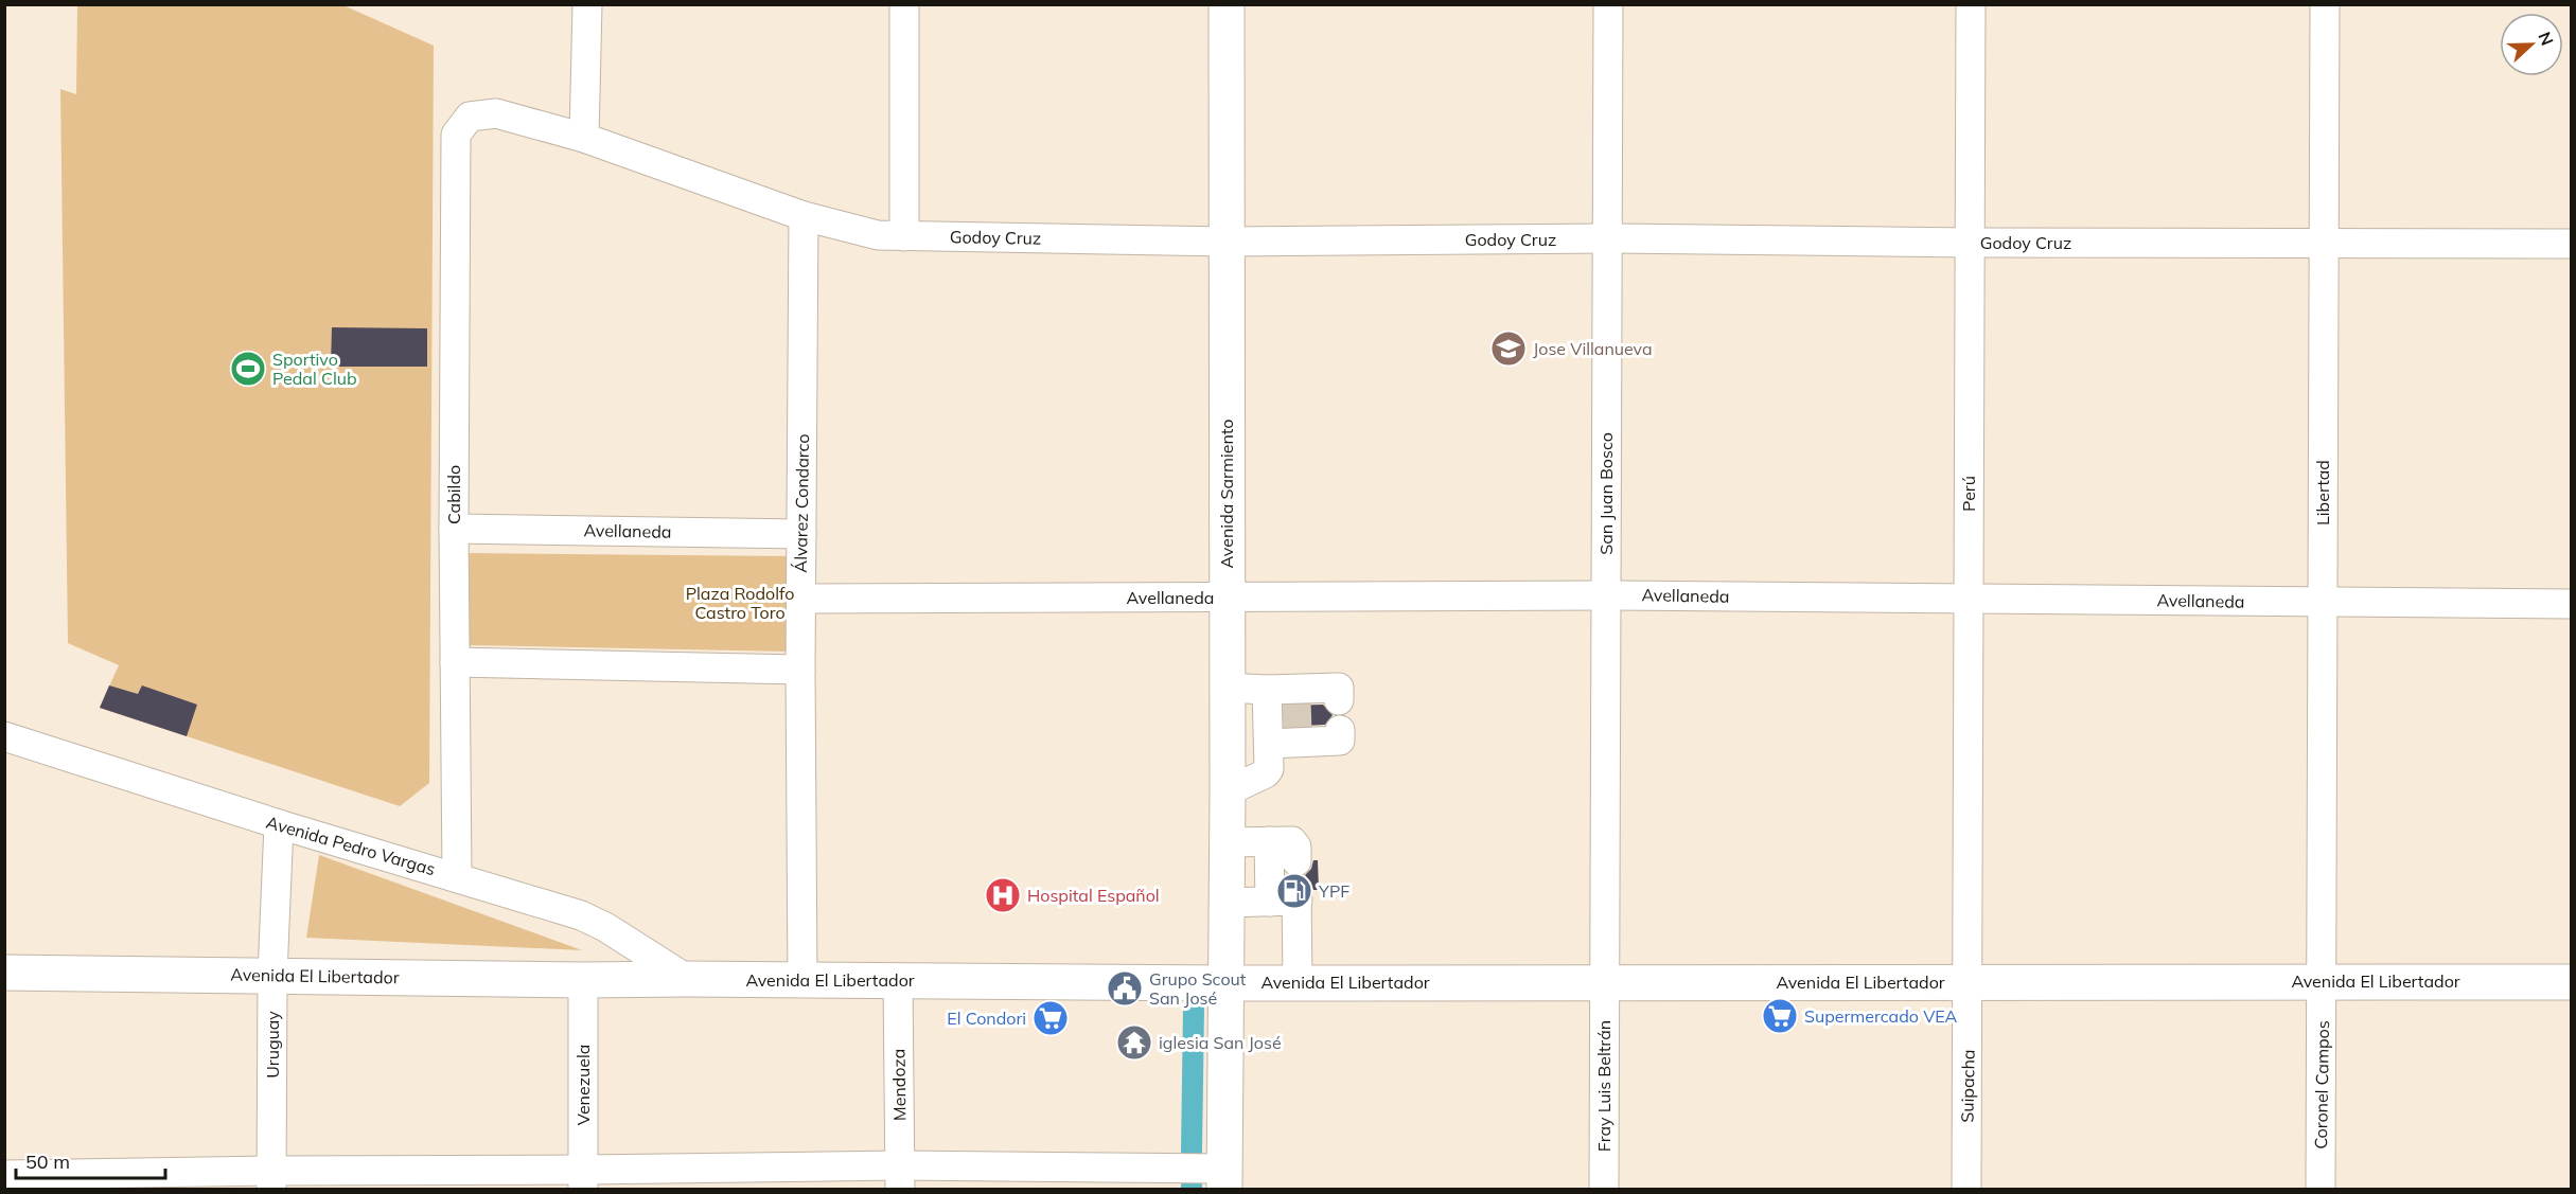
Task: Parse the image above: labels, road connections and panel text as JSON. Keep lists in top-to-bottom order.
{
  "streets": {
    "main road": ["Avenida Sarmiento", "Avenida El Libertador"],
    "street": [
      "Godoy Cruz",
      "Libertad",
      "San Juan Bosco",
      "Perú",
      "Cabildo",
      "Álvarez Condarco",
      "Avellaneda",
      "Avenida Pedro Vargas",
      "Uruguay",
      "Venezuela",
      "Mendoza",
      "Coronel Campos",
      "Fray Luis Beltrán",
      "Suipacha"
    ]
  },
  "crossings": [
    ["Godoy Cruz", "Libertad"],
    ["Godoy Cruz", "Avenida Sarmiento"],
    ["Godoy Cruz", "San Juan Bosco"],
    ["Godoy Cruz", "Perú"],
    ["Godoy Cruz", "Cabildo"],
    ["Godoy Cruz", "Álvarez Condarco"],
    ["Libertad", "Avellaneda"],
    ["Libertad", "Avenida El Libertador"],
    ["Libertad", "Coronel Campos"],
    ["Avenida Sarmiento", "Avellaneda"],
    ["Avenida Sarmiento", "Avenida El Libertador"],
    ["San Juan Bosco", "Avellaneda"],
    ["San Juan Bosco", "Avenida El Libertador"],
    ["San Juan Bosco", "Fray Luis Beltrán"],
    ["Perú", "Avellaneda"],
    ["Perú", "Avenida El Libertador"],
    ["Perú", "Suipacha"],
    ["Cabildo", "Avellaneda"],
    ["Cabildo", "Avenida Pedro Vargas"],
    ["Álvarez Condarco", "Avellaneda"],
    ["Álvarez Condarco", "Avenida El Libertador"],
    ["Avenida Pedro Vargas", "Avenida El Libertador"],
    ["Avenida Pedro Vargas", "Uruguay"],
    ["Avenida El Libertador", "Uruguay"],
    ["Avenida El Libertador", "Venezuela"],
    ["Avenida El Libertador", "Mendoza"],
    ["Avenida El Libertador", "Coronel Campos"],
    ["Avenida El Libertador", "Fray Luis Beltrán"],
    ["Avenida El Libertador", "Suipacha"]
  ],
  "parks": ["Plaza Rodolfo Castro Toro"],
  "places": {
    "school or university": ["Jose Villanueva"],
    "sports": ["Sportivo Pedal Club"],
    "fuel station": ["YPF"],
    "hospital": ["Hospital Español"],
    "public building": ["Grupo Scout San José"],
    "supermarket": ["Supermercado VEA", "El Condori"],
    "temple": ["iglesia San José"]
  },
  "scale_bar": "50 m",
  "north": "right"
}
